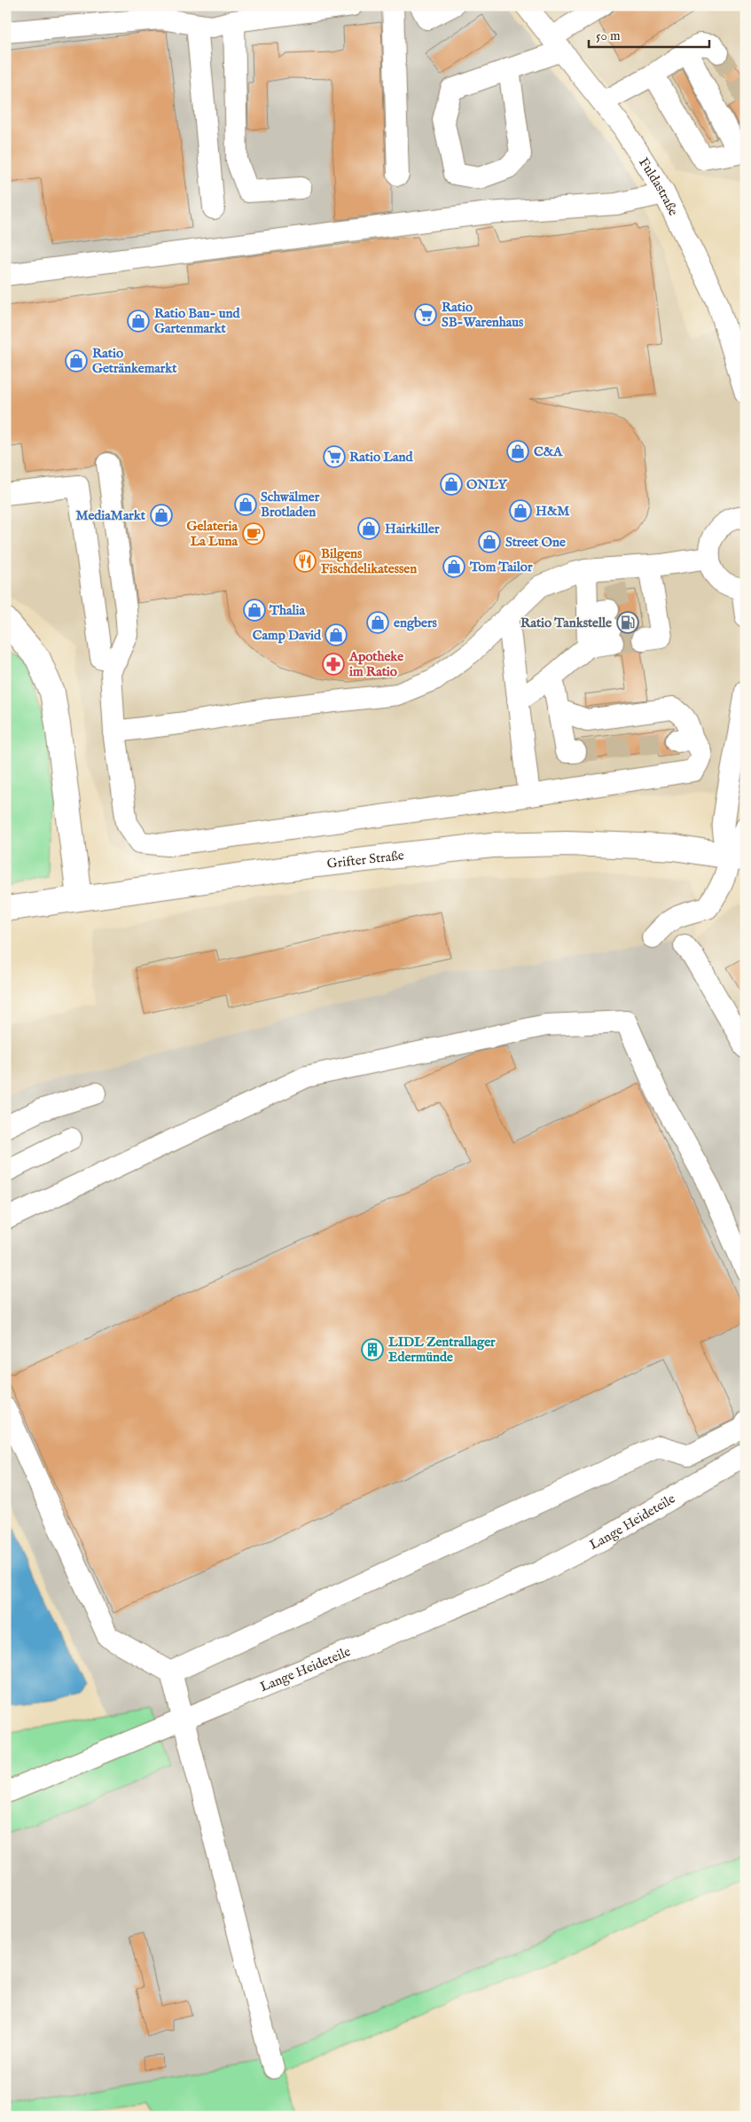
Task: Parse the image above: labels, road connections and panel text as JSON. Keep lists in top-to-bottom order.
{
  "streets": {
    "main road": ["Grifter Straße"],
    "street": ["Fuldastraße", "Lange Heideteile"]
  },
  "places": {
    "supermarket": ["Ratio SB-Warenhaus", "Ratio Land"],
    "shop": [
      "Ratio Bau- und Gartenmarkt",
      "Ratio Getränkemarkt",
      "C&A",
      "ONLY",
      "Schwälmer Brotladen",
      "H&M",
      "MediaMarkt",
      "Hairkiller",
      "Street One",
      "Tom Tailor",
      "Thalia",
      "engbers",
      "Camp David"
    ],
    "cafe": ["Gelateria La Luna"],
    "restaurant": ["Bilgens Fischdelikatessen"],
    "fuel station": ["Ratio Tankstelle"],
    "pharmacy": ["Apotheke im Ratio"],
    "building": ["LIDL Zentrallager Edermünde"]
  },
  "scale_bar": "50 m"
}
